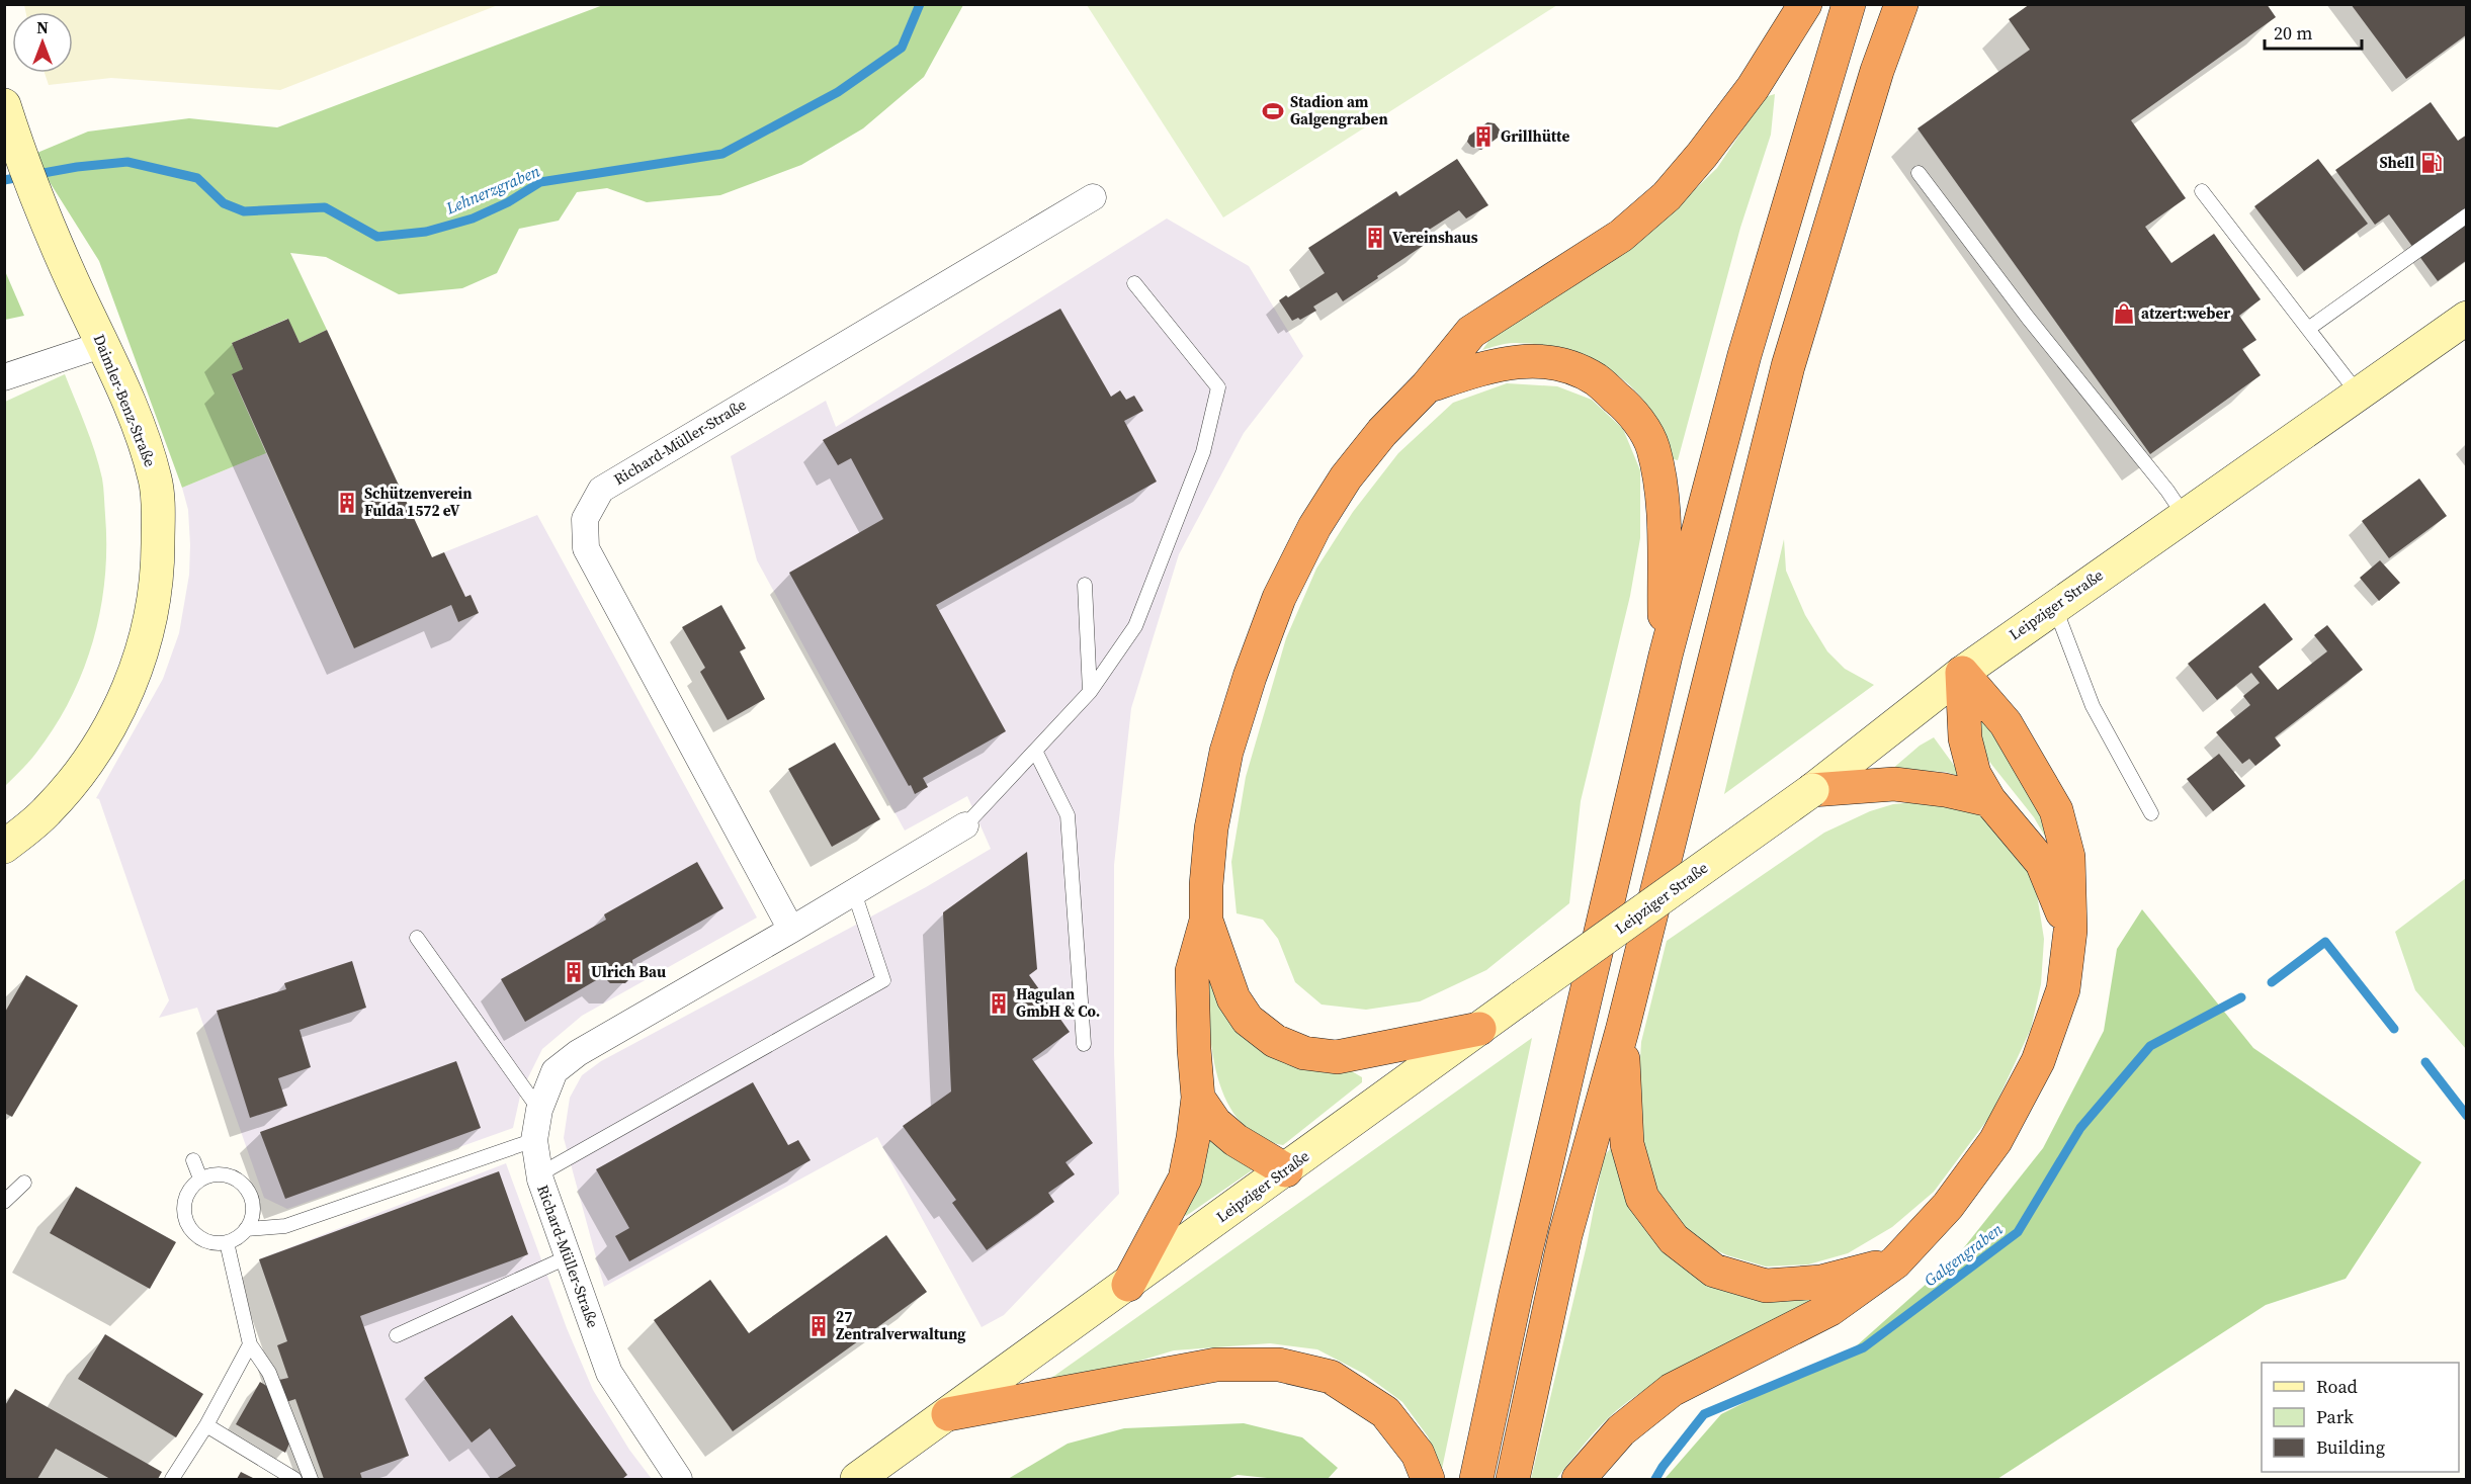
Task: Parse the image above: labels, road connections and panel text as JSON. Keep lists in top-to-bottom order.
{
  "streets": {
    "main road": ["Daimler-Benz-Straße", "Leipziger Straße"],
    "street": ["Richard-Müller-Straße"]
  },
  "water": ["Lehnerzgraben", "Galgengraben"],
  "places": {
    "sports": ["Stadion am Galgengraben"],
    "building": [
      "Grillhütte",
      "Vereinshaus",
      "Schützenverein Fulda 1572 eV",
      "Ulrich Bau",
      "Hagulan GmbH & Co.",
      "27 Zentralverwaltung"
    ],
    "fuel station": ["Shell"],
    "shop": ["atzert:weber"]
  },
  "legend": ["Road", "Park", "Building"],
  "scale_bar": "20 m",
  "north": "top"
}
